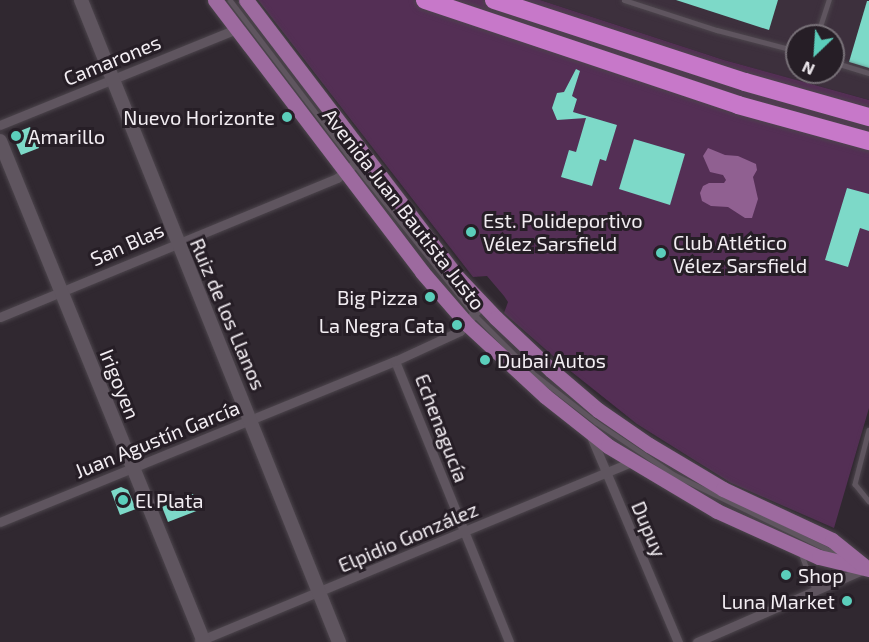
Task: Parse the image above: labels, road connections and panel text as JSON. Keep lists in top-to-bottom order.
{
  "streets": {
    "main road": ["Avenida Juan Bautista Justo"],
    "street": [
      "Camarones",
      "San Blas",
      "Ruiz de los Llanos",
      "Irigoyen",
      "Echenagucía",
      "Juan Agustín García",
      "Dupuy",
      "Elpidio González"
    ]
  },
  "crossings": [
    ["Camarones", "Avenida Juan Bautista Justo"],
    ["Camarones", "Ruiz de los Llanos"],
    ["Avenida Juan Bautista Justo", "San Blas"],
    ["Avenida Juan Bautista Justo", "Juan Agustín García"],
    ["Avenida Juan Bautista Justo", "Dupuy"],
    ["Avenida Juan Bautista Justo", "Elpidio González"],
    ["San Blas", "Ruiz de los Llanos"],
    ["San Blas", "Irigoyen"],
    ["Ruiz de los Llanos", "Juan Agustín García"],
    ["Ruiz de los Llanos", "Elpidio González"],
    ["Irigoyen", "Juan Agustín García"],
    ["Irigoyen", "Elpidio González"],
    ["Echenagucía", "Juan Agustín García"],
    ["Echenagucía", "Elpidio González"],
    ["Dupuy", "Elpidio González"]
  ],
  "places": [
    "Nuevo Horizonte",
    "Amarillo",
    "Est. Polideportivo Vélez Sarsfield",
    "Club Atlético Vélez Sarsfield",
    "Big Pizza",
    "La Negra Cata",
    "Dubai Autos",
    "El Plata",
    "Shop",
    "Luna Market"
  ],
  "north": "bottom left"
}
